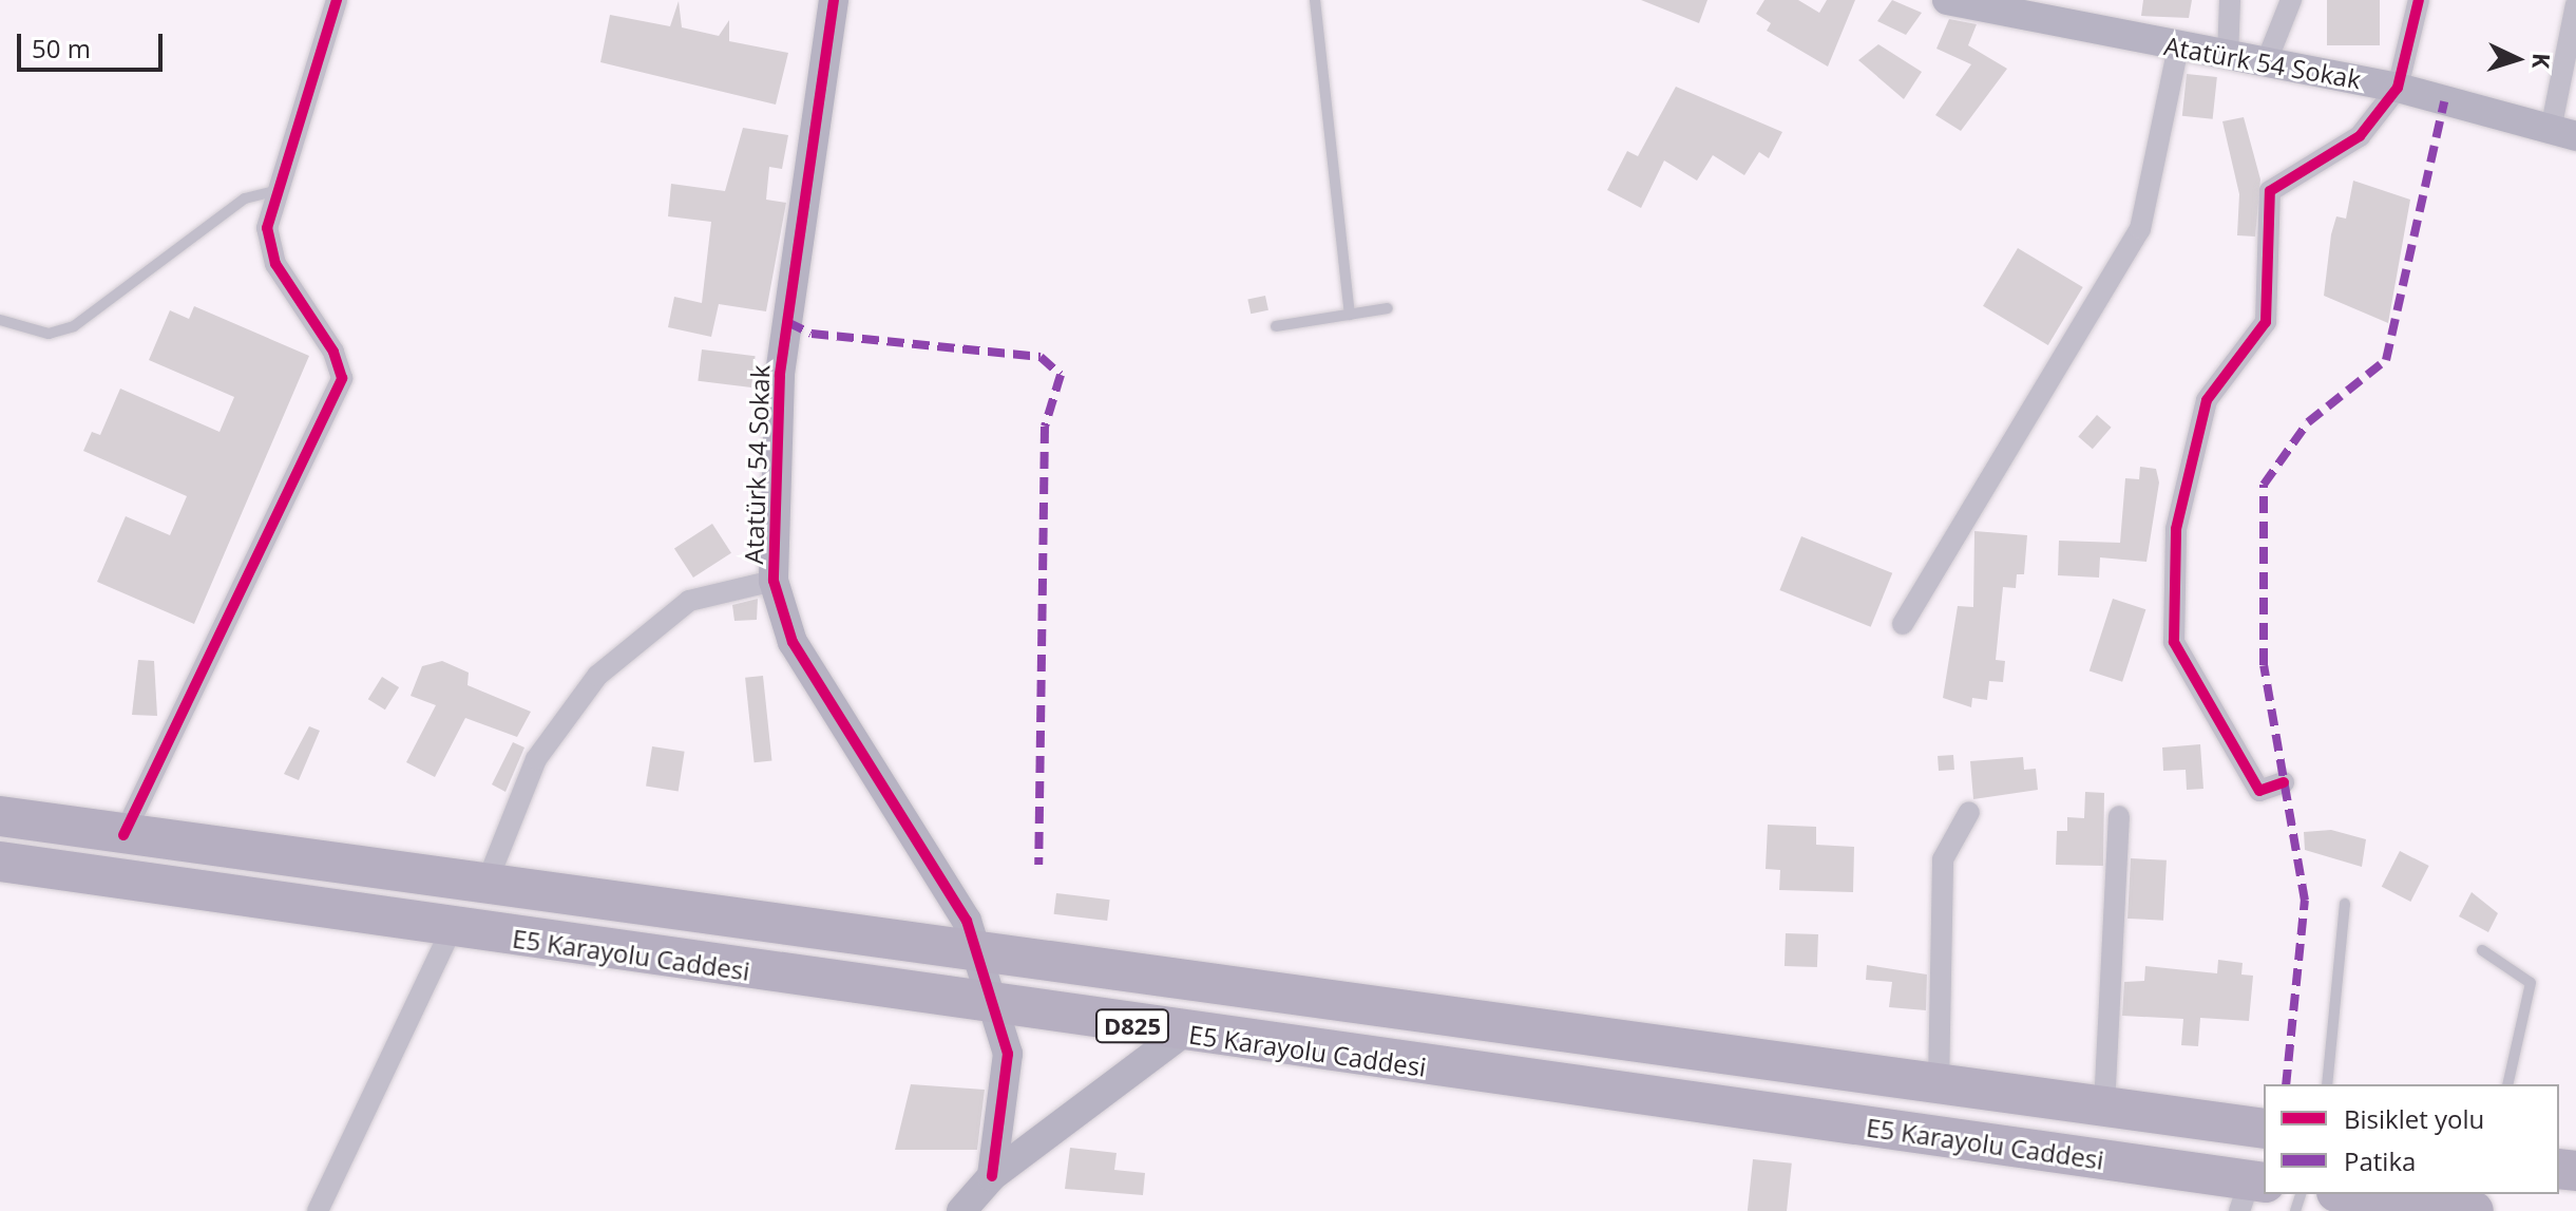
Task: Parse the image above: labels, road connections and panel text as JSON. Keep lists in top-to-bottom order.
{
  "streets": {
    "highway": ["E5 Karayolu Caddesi", "D825"],
    "street": ["Atatürk 54 Sokak"]
  },
  "crossings": [
    ["Atatürk 54 Sokak", "E5 Karayolu Caddesi"]
  ],
  "legend": ["Bisiklet yolu", "Patika"],
  "scale_bar": "50 m",
  "north": "right"
}
